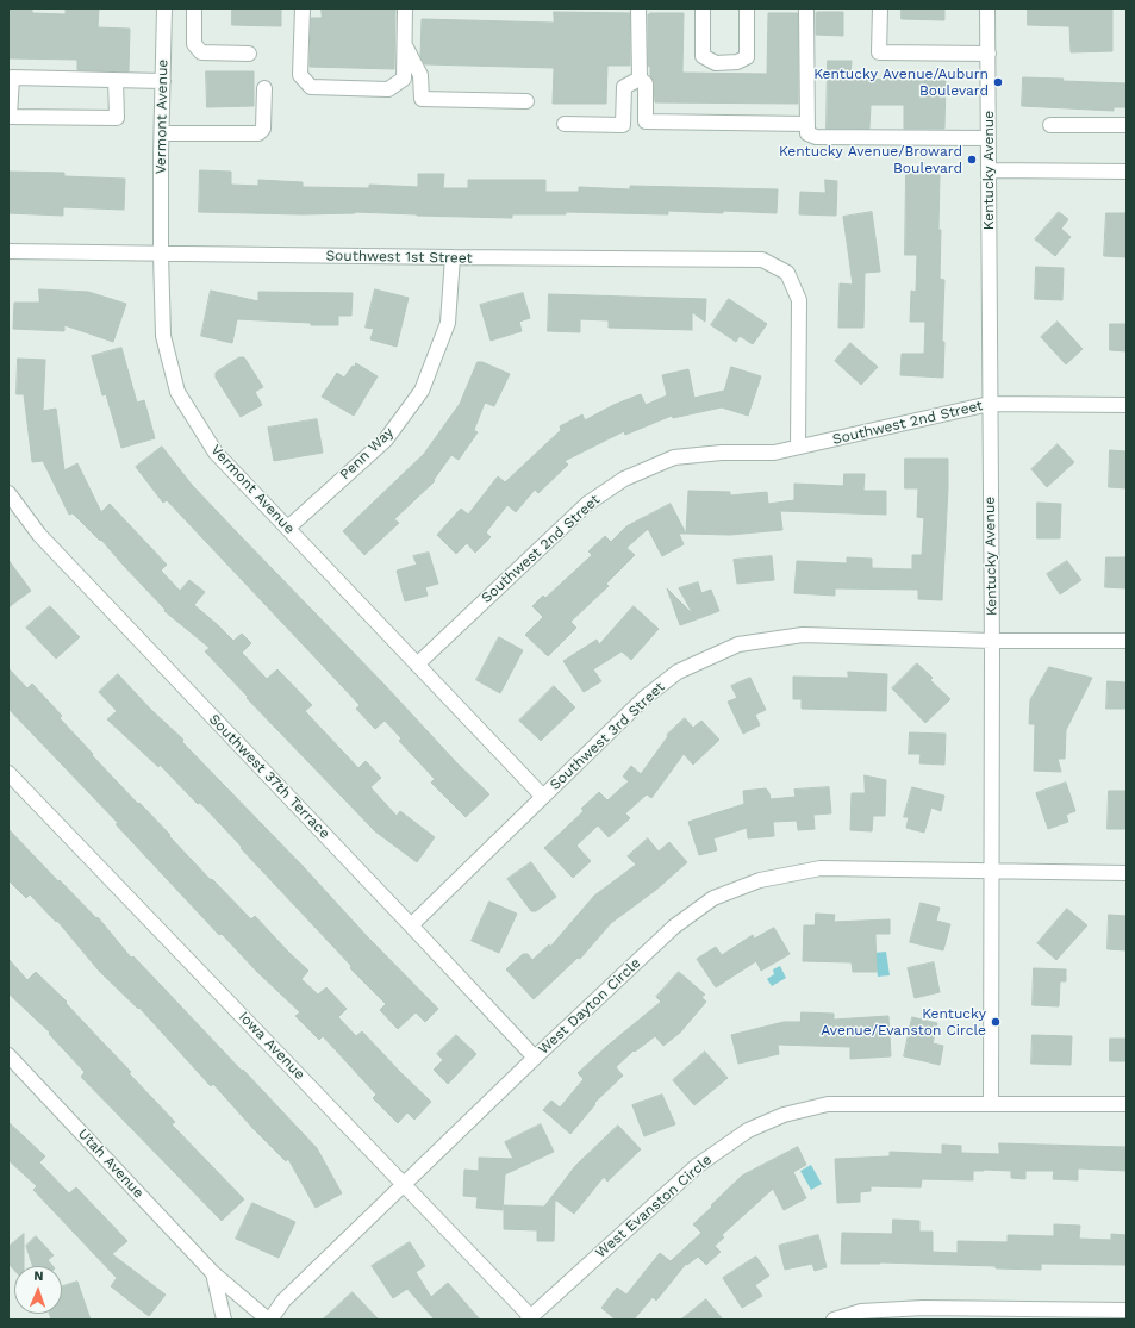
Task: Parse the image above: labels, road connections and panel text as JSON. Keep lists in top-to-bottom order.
{
  "streets": {
    "street": [
      "Vermont Avenue",
      "Kentucky Avenue",
      "Southwest 1st Street",
      "Southwest 2nd Street",
      "Penn Way",
      "Southwest 3rd Street",
      "Southwest 37th Terrace",
      "West Dayton Circle",
      "Iowa Avenue",
      "Utah Avenue",
      "West Evanston Circle"
    ]
  },
  "crossings": [
    ["Vermont Avenue", "Southwest 1st Street"],
    ["Vermont Avenue", "Southwest 2nd Street"],
    ["Vermont Avenue", "Penn Way"],
    ["Vermont Avenue", "Southwest 3rd Street"],
    ["Kentucky Avenue", "Southwest 2nd Street"],
    ["Kentucky Avenue", "Southwest 3rd Street"],
    ["Kentucky Avenue", "West Dayton Circle"],
    ["Kentucky Avenue", "West Evanston Circle"],
    ["Southwest 1st Street", "Southwest 2nd Street"],
    ["Southwest 1st Street", "Penn Way"],
    ["Southwest 3rd Street", "Southwest 37th Terrace"],
    ["Southwest 37th Terrace", "West Dayton Circle"],
    ["West Dayton Circle", "Iowa Avenue"],
    ["West Dayton Circle", "Utah Avenue"],
    ["Iowa Avenue", "West Evanston Circle"]
  ],
  "places": ["Kentucky Avenue/Auburn Boulevard", "Kentucky Avenue/Broward Boulevard", "Kentucky Avenue/Evanston Circle"],
  "north": "top"
}
